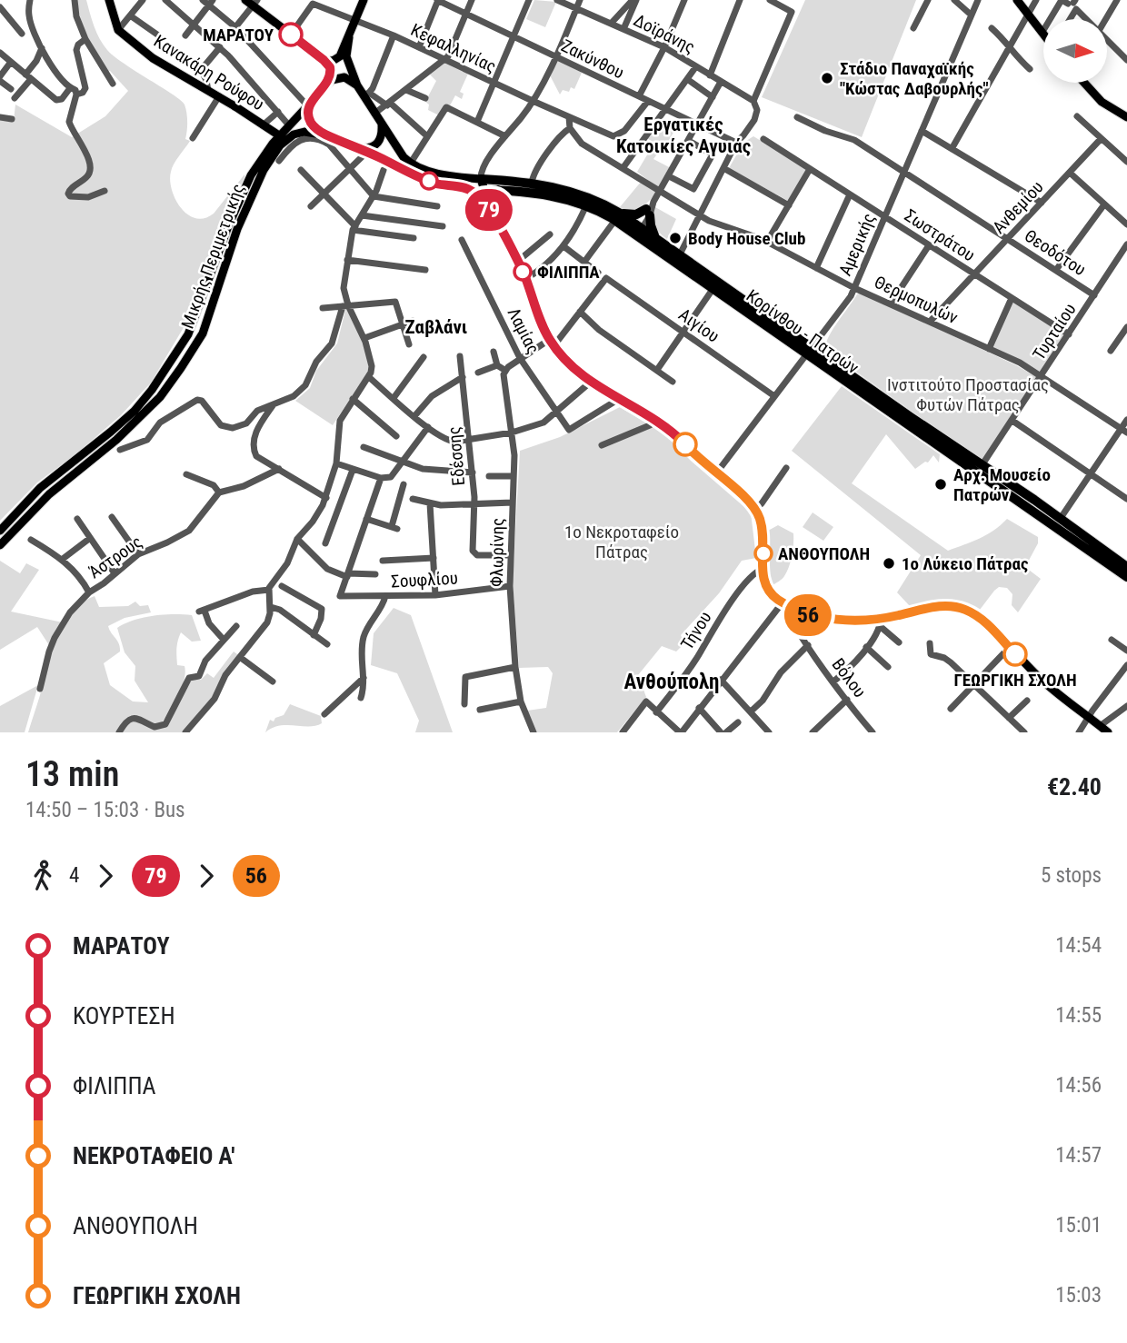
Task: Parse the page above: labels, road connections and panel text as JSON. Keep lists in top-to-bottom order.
{
  "streets": {
    "highway": ["Κορίνθου - Πατρών"],
    "main road": ["Κανακάρη Ρούφου", "Μικρής Περιμετρικής"],
    "street": [
      "Δοϊράνης",
      "Κεφαλληνίας",
      "Ζακύνθου",
      "Ανθεμίου",
      "Σωστράτου",
      "Αμερικής",
      "Θεοδότου",
      "Θερμοπυλών",
      "Αιγίου",
      "Λαμίας",
      "Τυρταίου",
      "Εδέσσης",
      "Φλωρίνης",
      "Άστρους",
      "Σουφλίου",
      "Τήνου",
      "Βόλου"
    ]
  },
  "crossings": [
    ["Κεφαλληνίας", "Ζακύνθου"],
    ["Κανακάρη Ρούφου", "Μικρής Περιμετρικής"],
    ["Ανθεμίου", "Σωστράτου"],
    ["Ανθεμίου", "Θεοδότου"],
    ["Ανθεμίου", "Θερμοπυλών"],
    ["Σωστράτου", "Αμερικής"],
    ["Σωστράτου", "Τυρταίου"],
    ["Αμερικής", "Θεοδότου"],
    ["Αμερικής", "Θερμοπυλών"],
    ["Αμερικής", "Αιγίου"],
    ["Αμερικής", "Κορίνθου - Πατρών"],
    ["Θεοδότου", "Τυρταίου"],
    ["Θερμοπυλών", "Τυρταίου"],
    ["Κορίνθου - Πατρών", "Τυρταίου"],
    ["Εδέσσης", "Φλωρίνης"],
    ["Φλωρίνης", "Σουφλίου"]
  ],
  "districts": ["Εργατικές Κατοικίες Αγυιάς", "Ζαβλάνι", "Ανθούπολη"],
  "parks": ["Ινστιτούτο Προστασίας Φυτών Πάτρας", "1o Νεκροταφείο Πάτρας"],
  "places": [
    "ΜΑΡΑΤΟΥ",
    "Στάδιο Παναχαϊκής \"Κώστας Δαβουρλής\"",
    "Body House Club",
    "ΦΙΛΙΠΠΑ",
    "Αρχ. Μουσείο Πατρών",
    "ΑΝΘΟΥΠΟΛΗ",
    "1ο Λύκειο Πάτρας",
    "ΓΕΩΡΓΙΚΗ ΣΧΟΛΗ"
  ],
  "lines": ["bus line 79", "bus line 56"],
  "north": "right",
  "page": {
    "on_map": ["79", "56"],
    "heading": ["13 min", "14:50 – 15:03 · Bus", "€2.40"],
    "legs": [
      "4",
      "79",
      "56",
      "5 stops"
    ],
    "list": [
      {
        "name": "ΜΑΡΑΤΟΥ",
        "value": "14:54"
      },
      {
        "name": "ΚΟΥΡΤΕΣΗ",
        "value": "14:55"
      },
      {
        "name": "ΦΙΛΙΠΠΑ",
        "value": "14:56"
      },
      {
        "name": "ΝΕΚΡΟΤΑΦΕΙΟ Α'",
        "value": "14:57"
      },
      {
        "name": "ΑΝΘΟΥΠΟΛΗ",
        "value": "15:01"
      },
      {
        "name": "ΓΕΩΡΓΙΚΗ ΣΧΟΛΗ",
        "value": "15:03"
      }
    ]
  }
}
